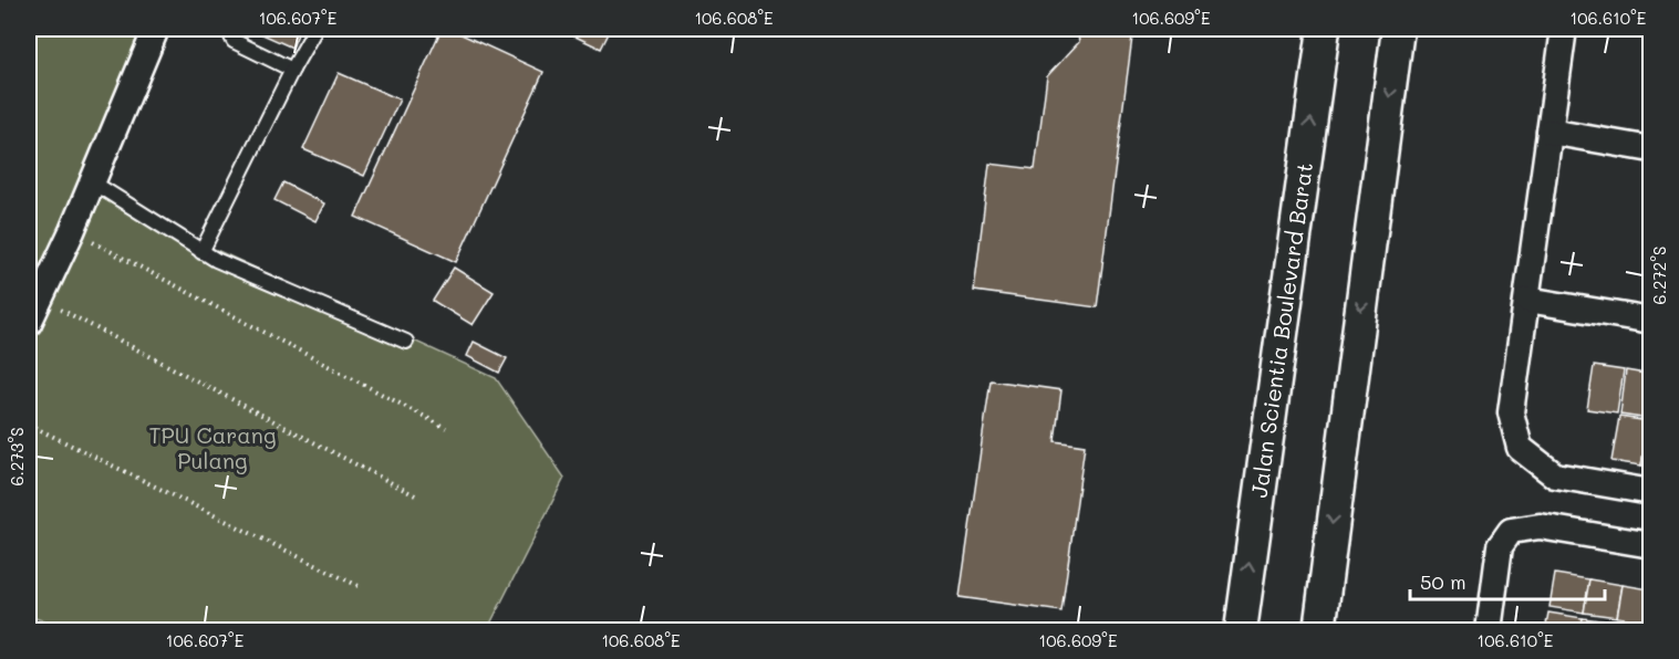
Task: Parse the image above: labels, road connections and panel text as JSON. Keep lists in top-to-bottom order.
{
  "streets": {
    "street": ["Jalan Scientia Boulevard Barat"]
  },
  "parks": ["TPU Carang Pulang"],
  "scale_bar": "50 m",
  "coordinates": [
    "106.607°E",
    "106.608°E",
    "106.609°E",
    "106.610°E",
    "6.272°S",
    "6.273°S"
  ]
}
